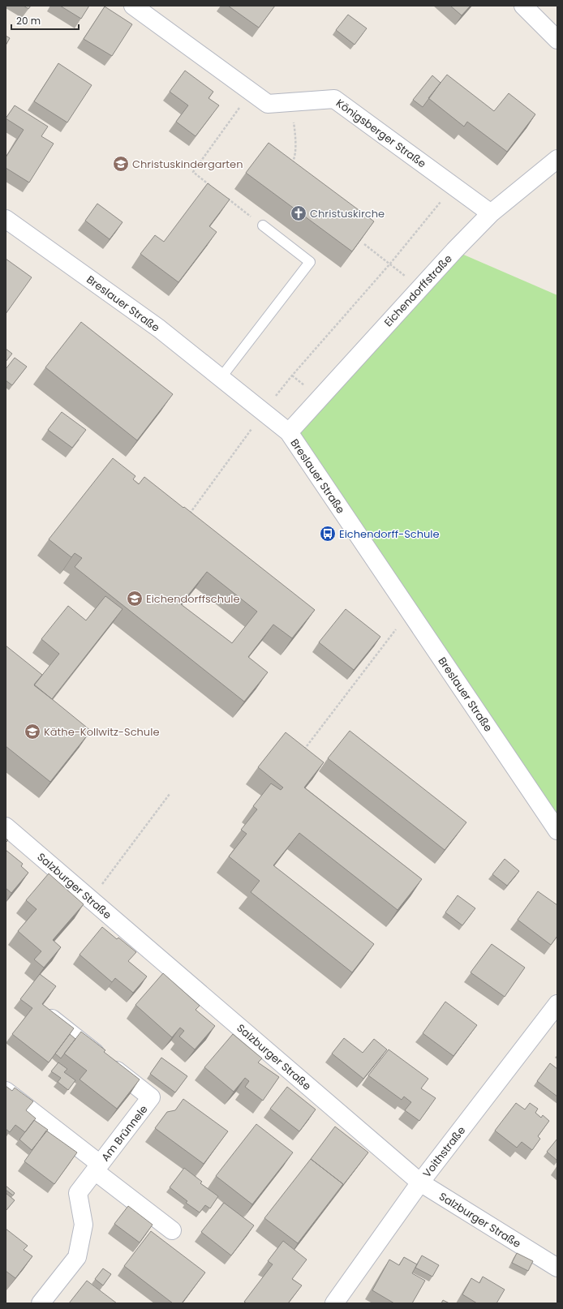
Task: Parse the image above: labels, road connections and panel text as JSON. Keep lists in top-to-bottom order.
{
  "streets": {
    "street": [
      "Königsberger Straße",
      "Eichendorffstraße",
      "Breslauer Straße",
      "Salzburger Straße",
      "Am Brünnele",
      "Voithstraße"
    ]
  },
  "crossings": [
    ["Königsberger Straße", "Eichendorffstraße"],
    ["Eichendorffstraße", "Breslauer Straße"],
    ["Salzburger Straße", "Voithstraße"]
  ],
  "places": {
    "school or university": ["Christuskindergarten", "Eichendorffschule", "Käthe-Kollwitz-Schule"],
    "church": ["Christuskirche"],
    "bus stop": ["Eichendorff-Schule"]
  },
  "scale_bar": "20 m"
}
